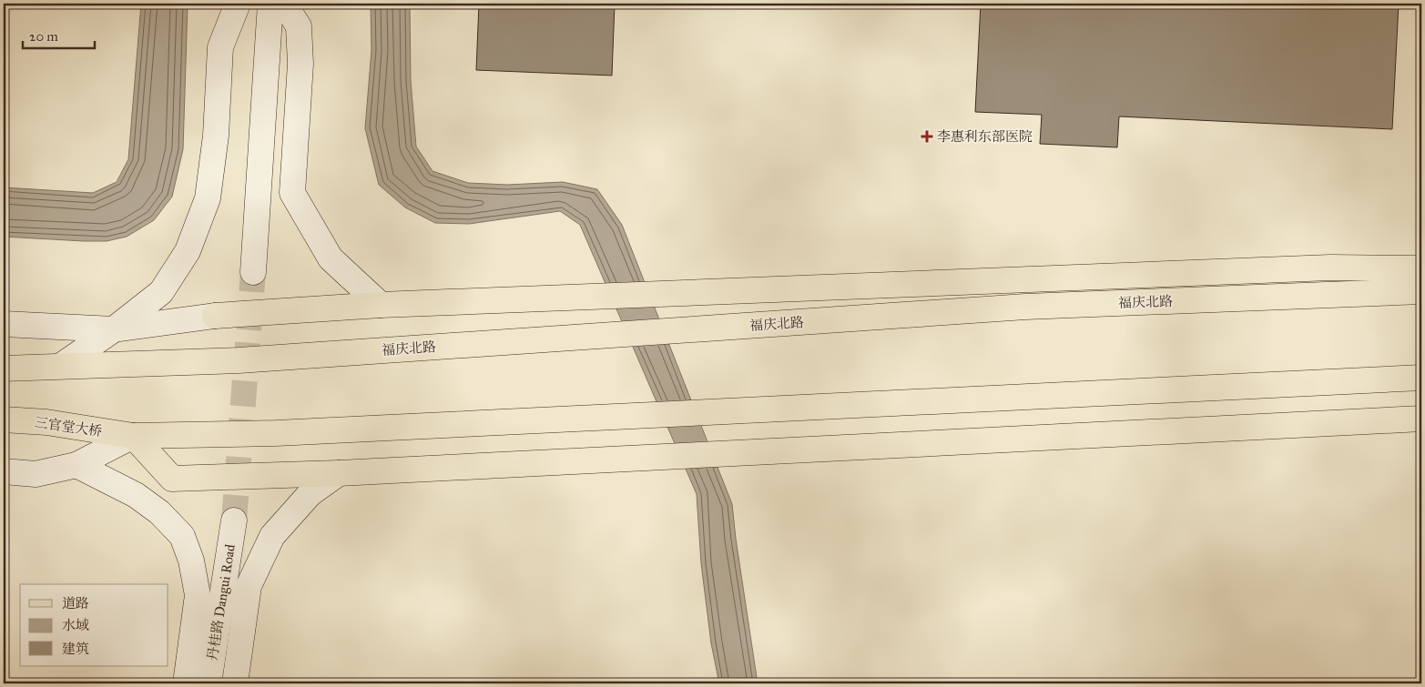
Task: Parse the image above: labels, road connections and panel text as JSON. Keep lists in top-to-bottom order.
{
  "streets": {
    "main road": ["福庆北路", "三官堂大桥"],
    "street": ["丹桂路 Dangui Road"]
  },
  "places": {
    "health": ["李惠利东部医院"]
  },
  "legend": ["道路", "水域", "建筑"],
  "scale_bar": "20 m"
}
